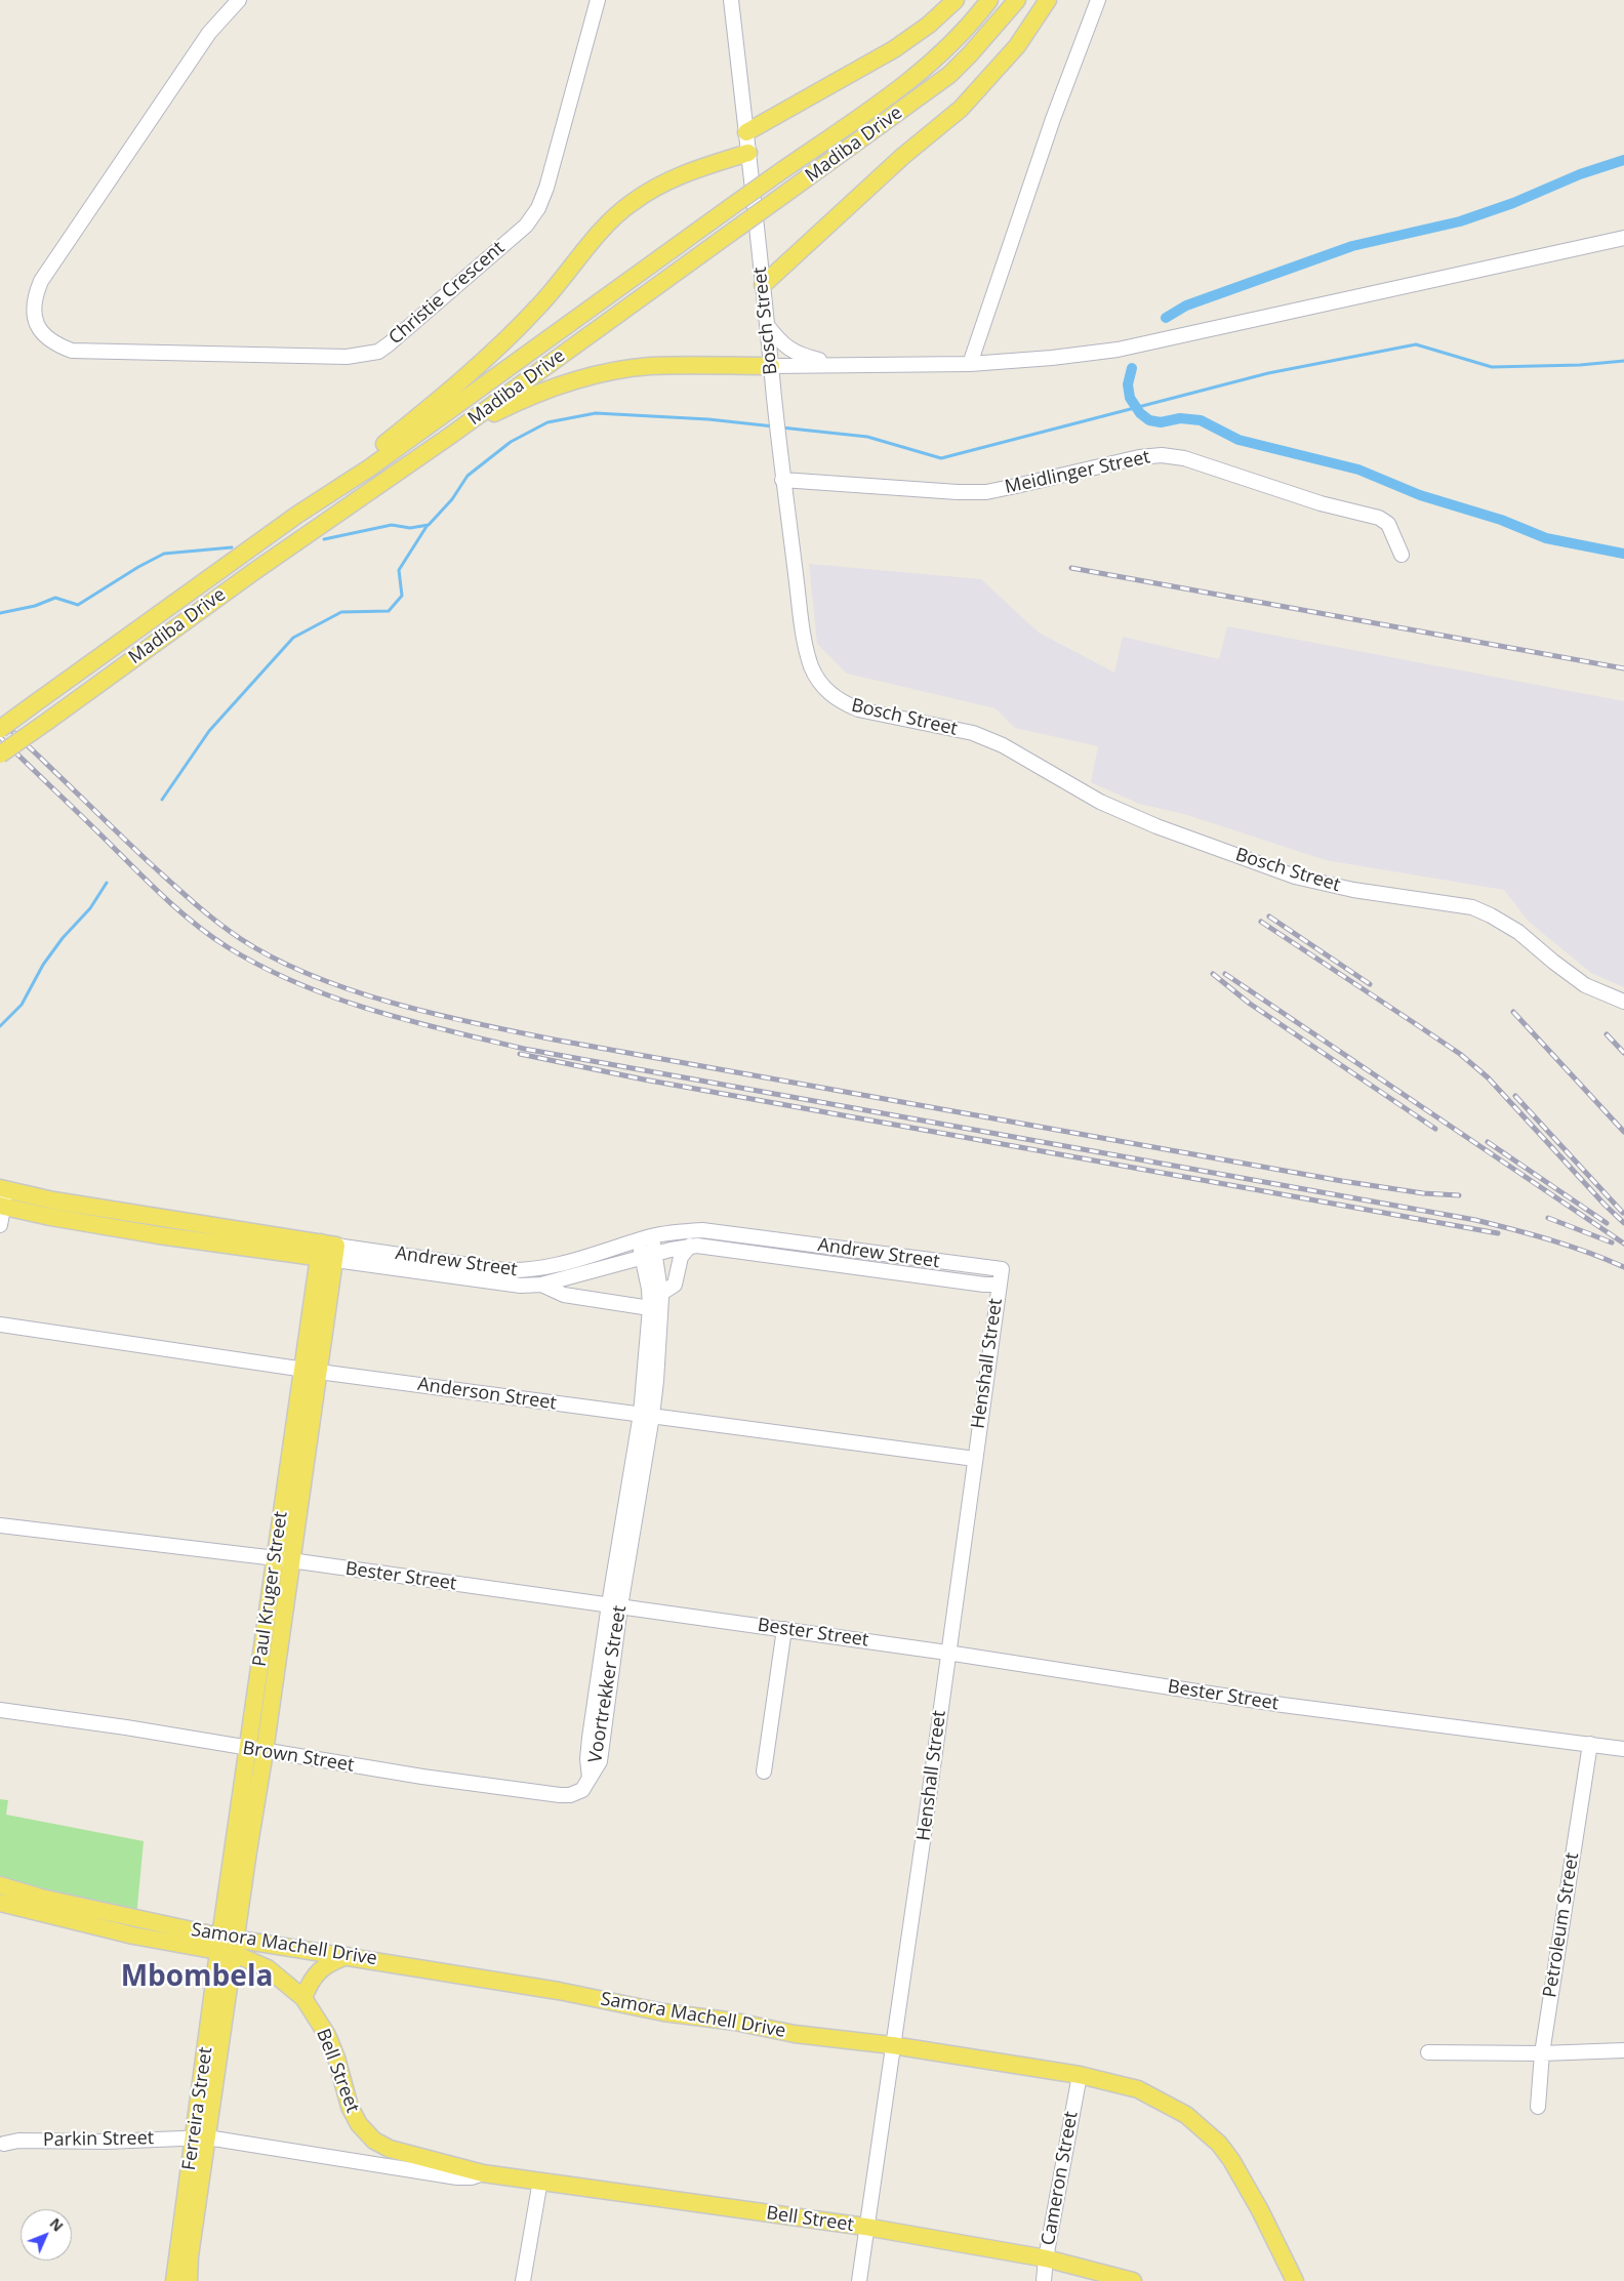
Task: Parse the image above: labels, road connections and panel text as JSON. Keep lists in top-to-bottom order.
{
  "streets": {
    "main road": [
      "Madiba Drive",
      "Andrew Street",
      "Paul Kruger Street",
      "Samora Machell Drive",
      "Bell Street",
      "Ferreira Street"
    ],
    "street": [
      "Christie Crescent",
      "Bosch Street",
      "Meidlinger Street",
      "Henshall Street",
      "Anderson Street",
      "Bester Street",
      "Voortrekker Street",
      "Brown Street",
      "Petroleum Street",
      "Parkin Street",
      "Cameron Street"
    ]
  },
  "crossings": [
    ["Bosch Street", "Meidlinger Street"],
    ["Andrew Street", "Henshall Street"],
    ["Andrew Street", "Paul Kruger Street"],
    ["Andrew Street", "Voortrekker Street"],
    ["Henshall Street", "Anderson Street"],
    ["Henshall Street", "Bester Street"],
    ["Henshall Street", "Samora Machell Drive"],
    ["Henshall Street", "Bell Street"],
    ["Anderson Street", "Paul Kruger Street"],
    ["Anderson Street", "Voortrekker Street"],
    ["Bester Street", "Paul Kruger Street"],
    ["Bester Street", "Voortrekker Street"],
    ["Bester Street", "Petroleum Street"],
    ["Paul Kruger Street", "Brown Street"],
    ["Paul Kruger Street", "Samora Machell Drive"],
    ["Paul Kruger Street", "Bell Street"],
    ["Paul Kruger Street", "Ferreira Street"],
    ["Voortrekker Street", "Brown Street"],
    ["Samora Machell Drive", "Bell Street"],
    ["Samora Machell Drive", "Ferreira Street"],
    ["Samora Machell Drive", "Cameron Street"],
    ["Bell Street", "Ferreira Street"],
    ["Bell Street", "Parkin Street"],
    ["Bell Street", "Cameron Street"],
    ["Ferreira Street", "Parkin Street"]
  ],
  "districts": ["Mbombela"],
  "north": "top right"
}
